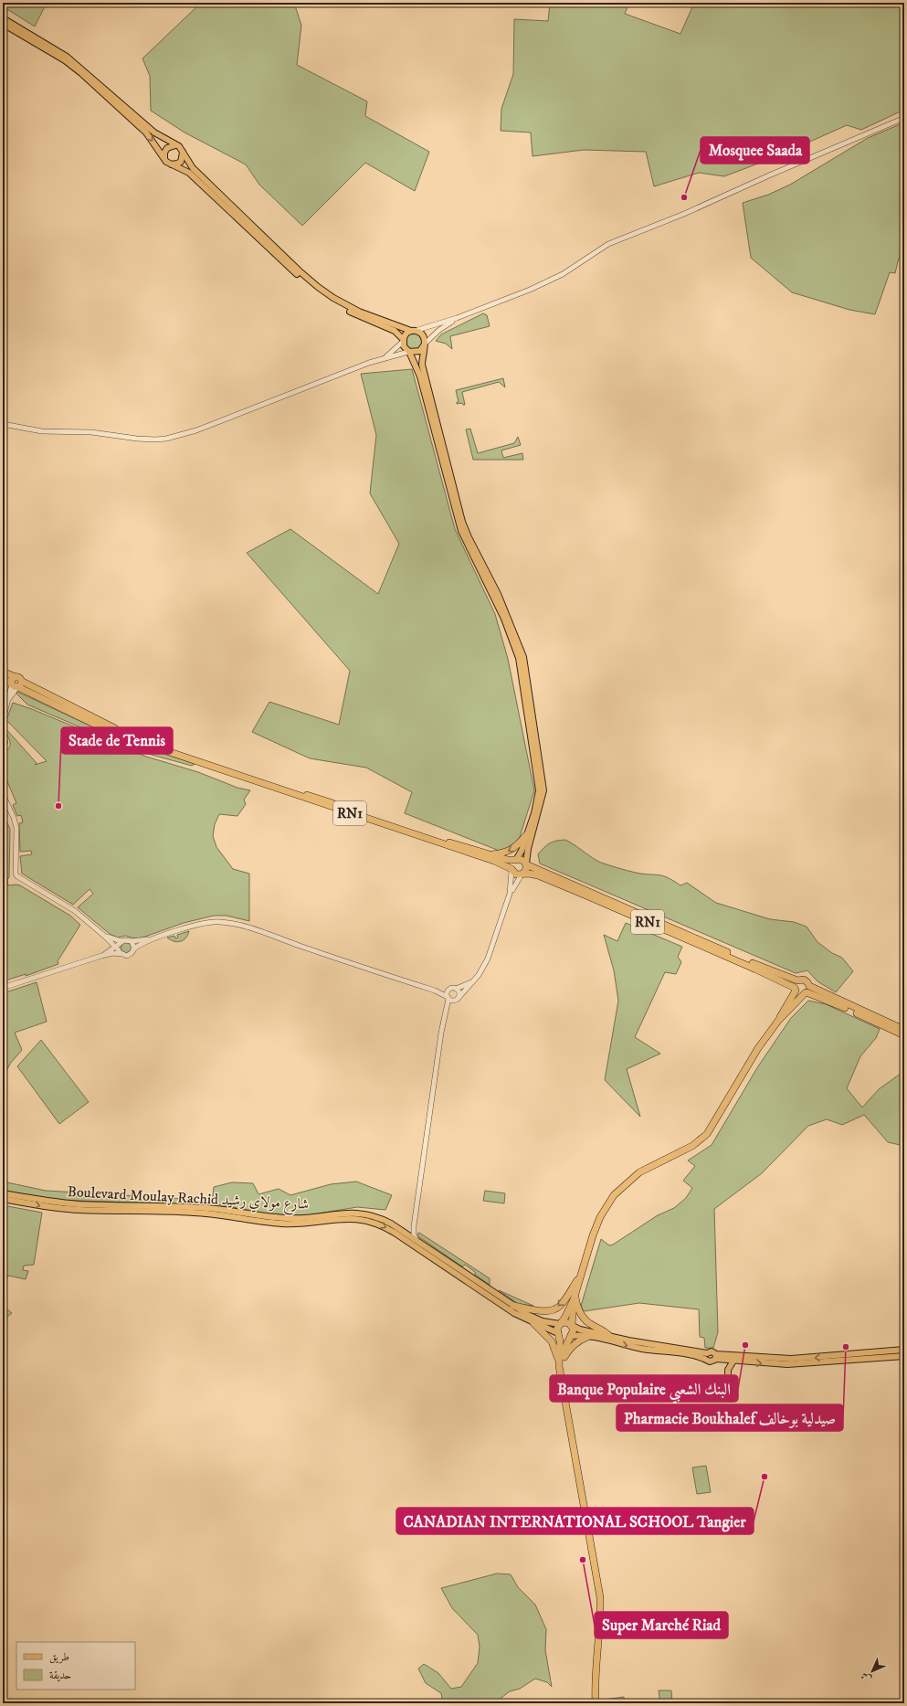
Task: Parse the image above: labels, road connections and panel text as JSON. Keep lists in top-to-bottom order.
{
  "streets": {
    "highway": ["RN1"],
    "main road": ["Boulevard Moulay Rachid شارع مولاي رشيد"]
  },
  "places": [
    "Mosquee Saada",
    "Stade de Tennis",
    "Banque Populaire البنك الشعبي",
    "Pharmacie Boukhalef صيدلية بوخالف",
    "CANADIAN INTERNATIONAL SCHOOL Tangier",
    "Super Marché Riad"
  ],
  "legend": ["طريق", "حديقة"],
  "north": "bottom left"
}
